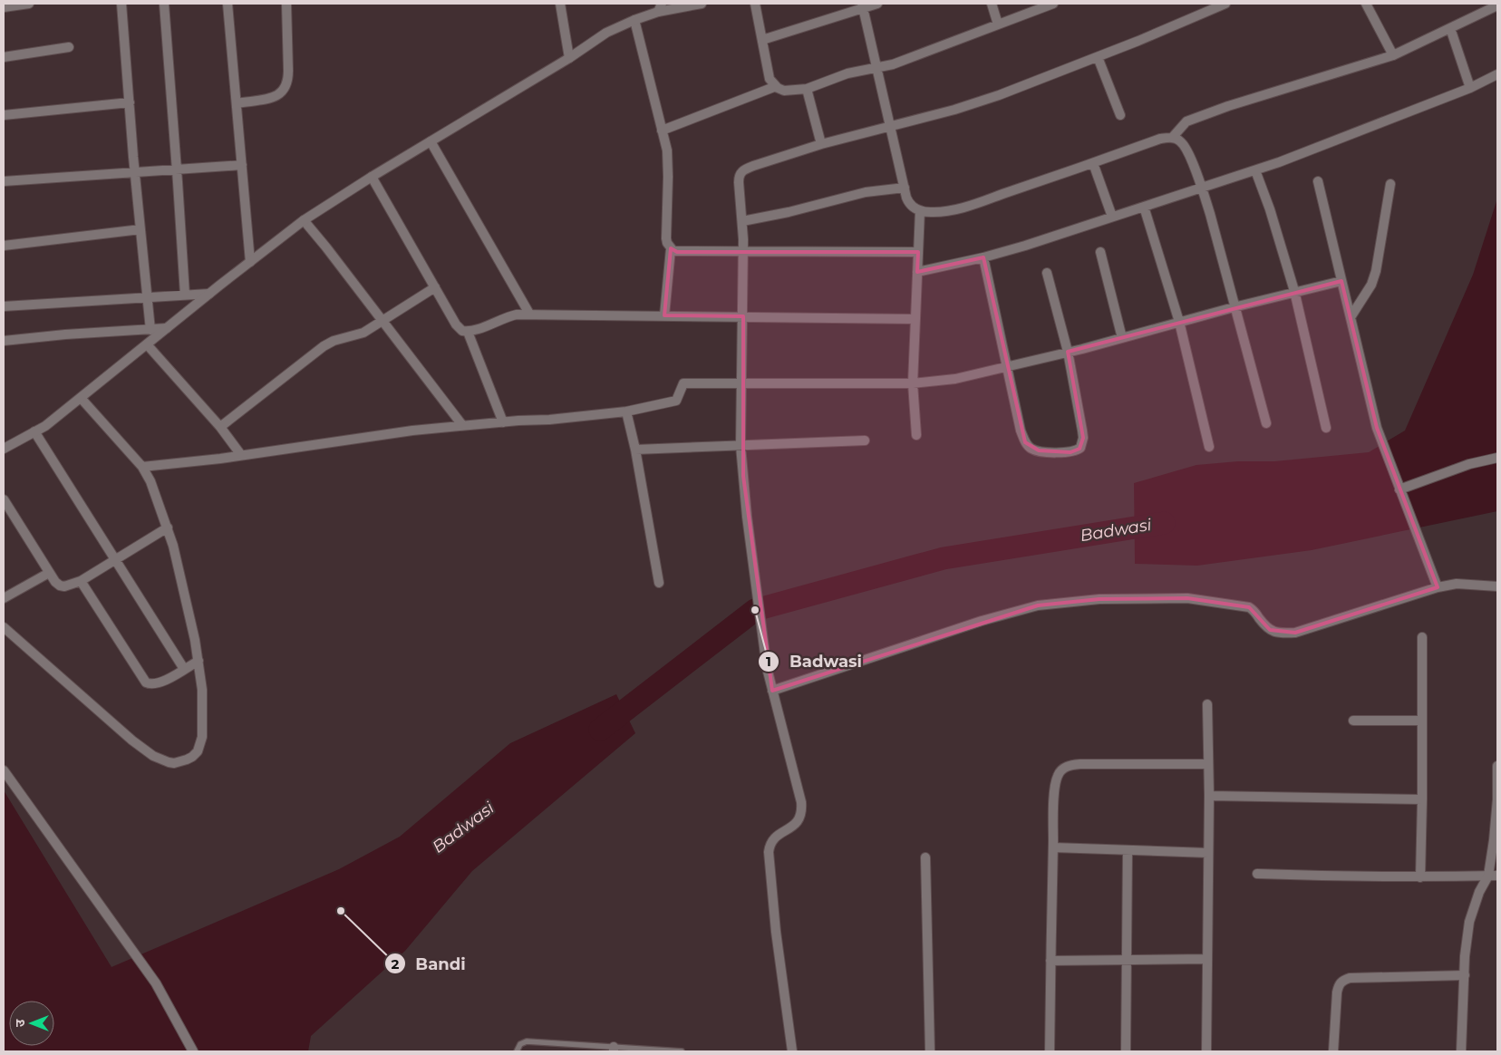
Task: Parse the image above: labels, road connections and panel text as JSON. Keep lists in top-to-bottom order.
{
  "water": ["Badwasi"],
  "places": ["Badwasi", "Bandi"],
  "north": "left"
}
